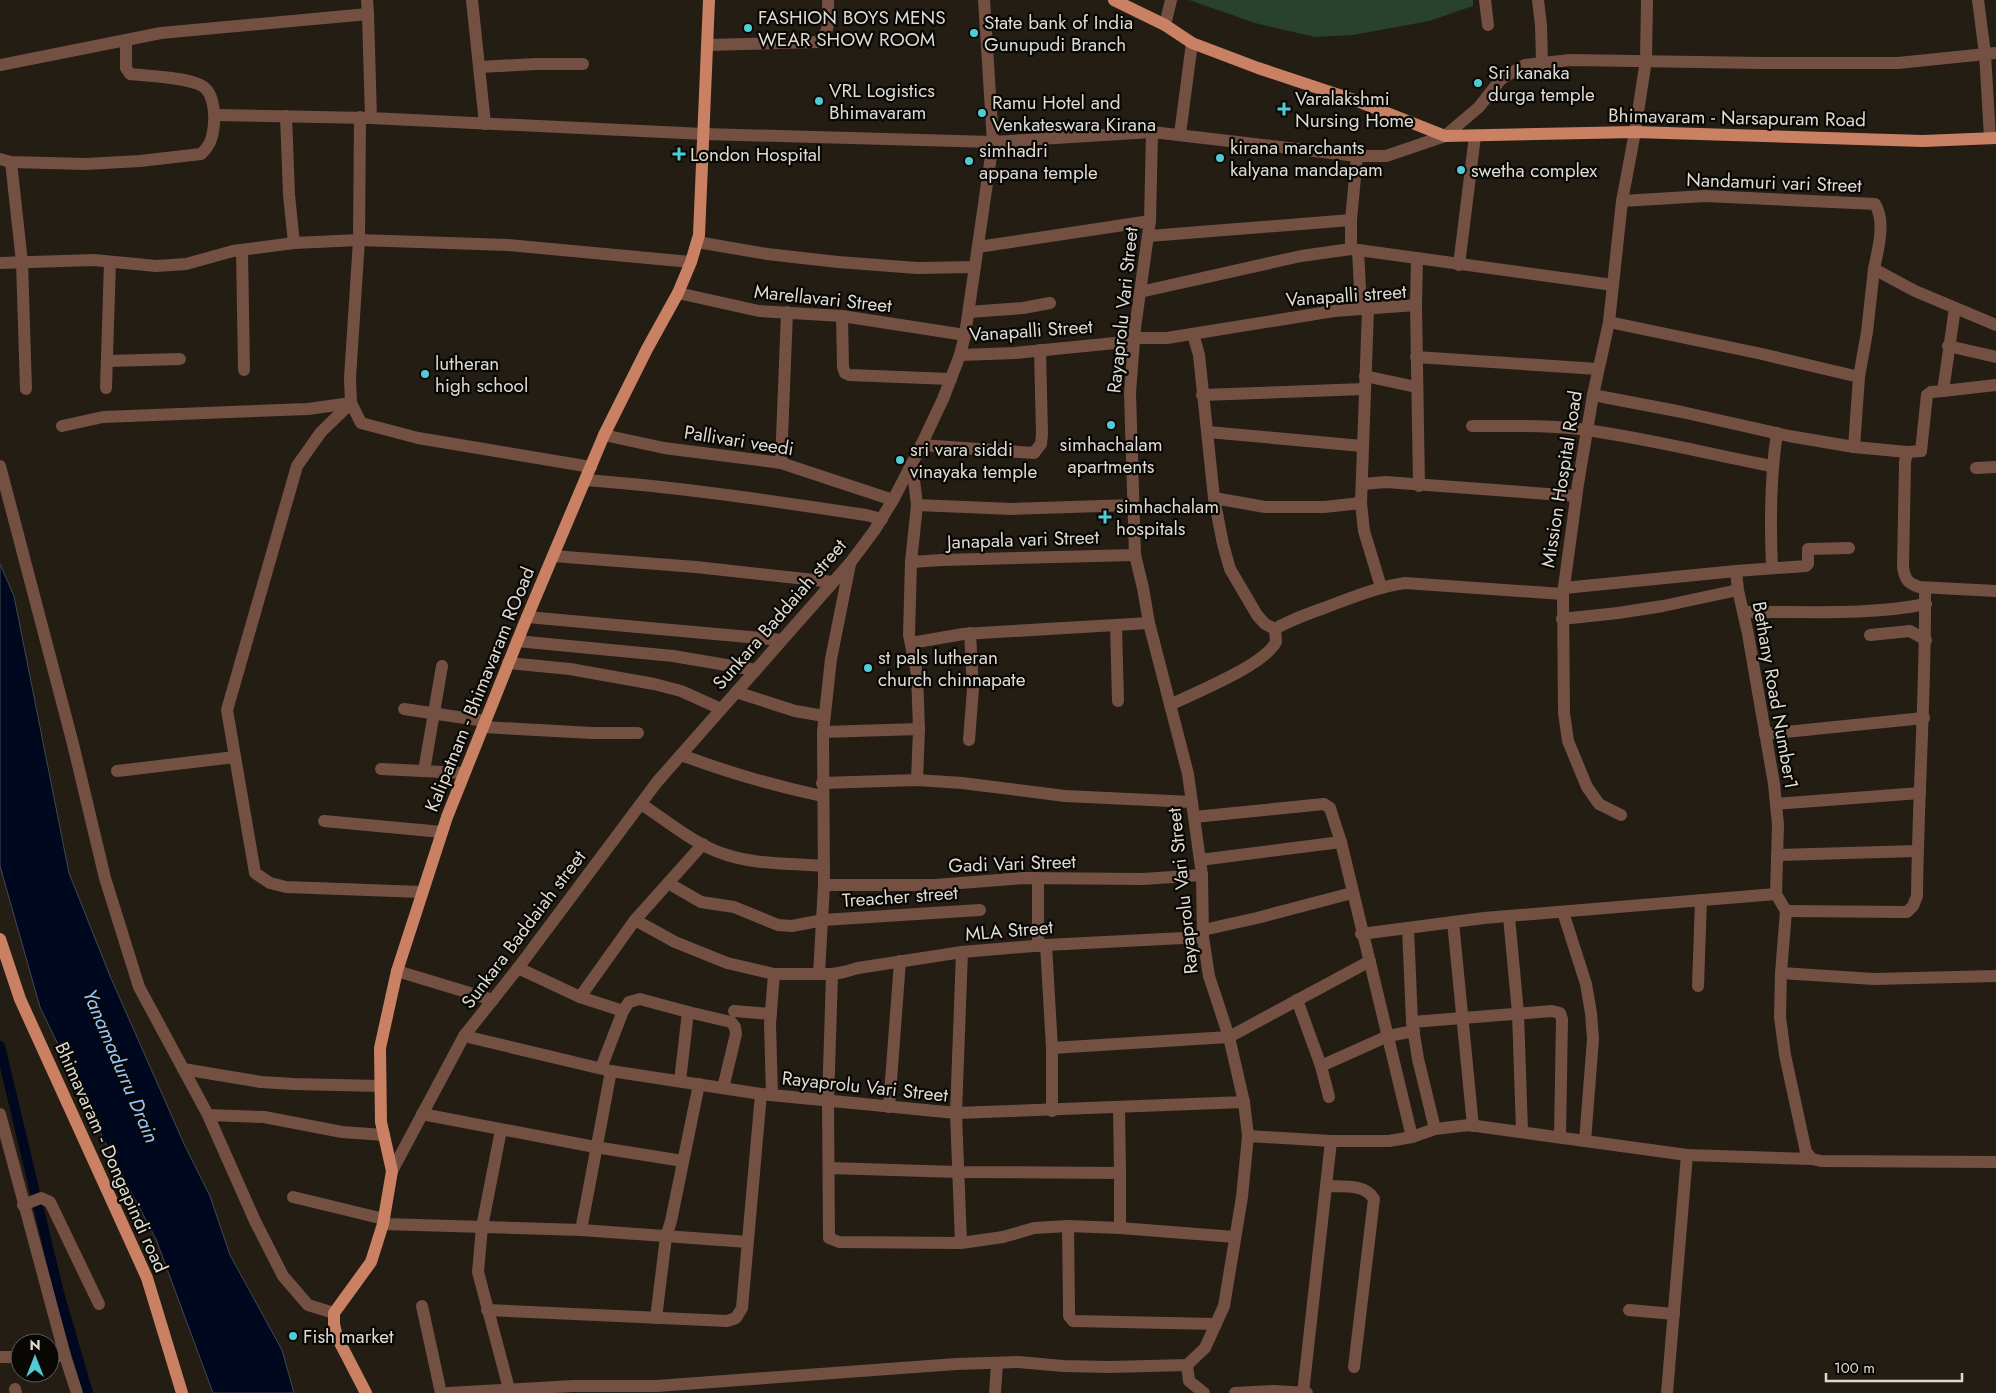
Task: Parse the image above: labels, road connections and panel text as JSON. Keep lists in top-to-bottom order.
{
  "streets": {
    "main road": ["Bhimavaram - Narsapuram Road", "Kalipatnam - Bhimavaram ROoad", "Bhimavaram - Dongapindi road"],
    "street": [
      "Nandamuri vari Street",
      "Vanapalli street",
      "Marellavari Street",
      "Rayaprolu Vari Street",
      "Vanapalli Street",
      "Pallivari veedi",
      "Mission Hospital Road",
      "Janapala vari Street",
      "Sunkara Baddaiah street",
      "Bethany Road Number1",
      "Gadi Vari Street",
      "Treacher street",
      "MLA Street"
    ]
  },
  "crossings": [
    ["Bhimavaram - Narsapuram Road", "Mission Hospital Road"],
    ["Nandamuri vari Street", "Mission Hospital Road"],
    ["Vanapalli street", "Vanapalli Street"],
    ["Marellavari Street", "Sunkara Baddaiah street"],
    ["Marellavari Street", "Kalipatnam - Bhimavaram ROoad"],
    ["Rayaprolu Vari Street", "Vanapalli Street"],
    ["Rayaprolu Vari Street", "Janapala vari Street"],
    ["Rayaprolu Vari Street", "Sunkara Baddaiah street"],
    ["Rayaprolu Vari Street", "Gadi Vari Street"],
    ["Rayaprolu Vari Street", "MLA Street"],
    ["Vanapalli Street", "Sunkara Baddaiah street"],
    ["Pallivari veedi", "Sunkara Baddaiah street"],
    ["Pallivari veedi", "Kalipatnam - Bhimavaram ROoad"],
    ["Mission Hospital Road", "Bethany Road Number1"],
    ["Sunkara Baddaiah street", "Kalipatnam - Bhimavaram ROoad"]
  ],
  "water": ["Yanamadurru Drain"],
  "places": {
    "other": [
      "FASHION BOYS MENS WEAR SHOW ROOM",
      "State bank of India Gunupudi Branch",
      "Sri kanaka durga temple",
      "VRL Logistics Bhimavaram",
      "Ramu Hotel and Venkateswara Kirana",
      "kirana marchants kalyana mandapam",
      "simhadri appana temple",
      "swetha complex",
      "lutheran high school",
      "simhachalam apartments",
      "sri vara siddi vinayaka temple",
      "st pals lutheran church chinnapate",
      "Fish market"
    ],
    "health": ["Varalakshmi Nursing Home", "London Hospital", "simhachalam hospitals"]
  },
  "scale_bar": "100 m",
  "north": "top"
}
